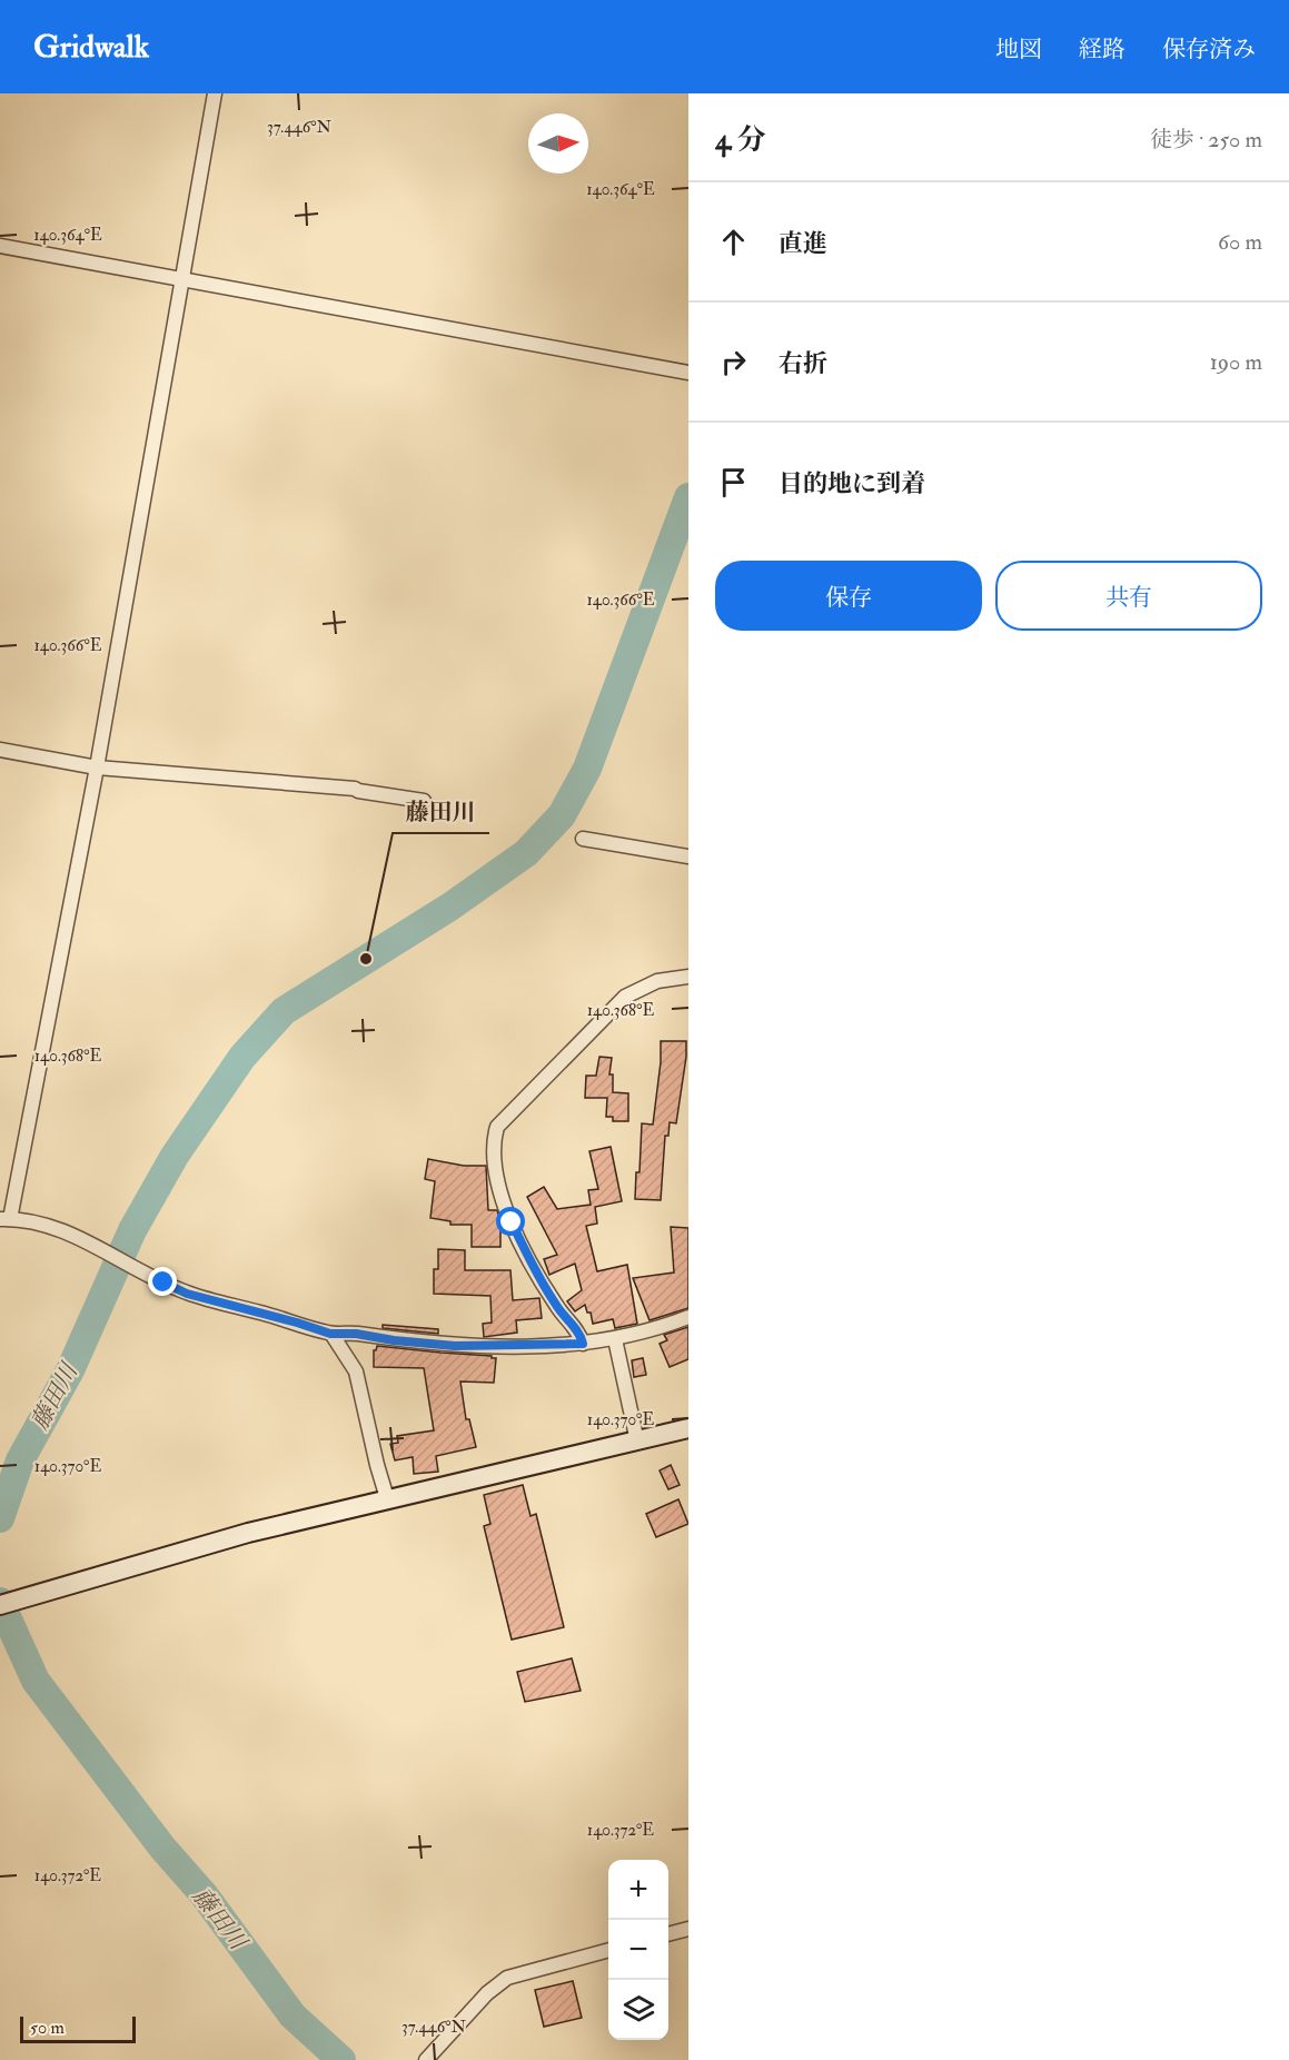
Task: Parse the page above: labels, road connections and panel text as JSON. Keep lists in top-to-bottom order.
{
  "water": ["藤田川"],
  "places": ["藤田川"],
  "scale_bar": "50 m",
  "north": "right",
  "page": {
    "header": "Gridwalk",
    "nav": ["地図", "経路", "保存済み"],
    "heading": ["4 分", "徒歩 · 250 m"],
    "list": [
      ["直進", "60 m"],
      ["右折", "190 m"],
      "目的地に到着"
    ],
    "buttons": ["保存", "共有"],
    "map_buttons": ["+", "−"],
    "scale": "50 m"
  },
  "coordinates": [
    "37.446°N",
    "140.364°E",
    "140.366°E",
    "140.368°E",
    "140.370°E",
    "140.372°E"
  ]
}
